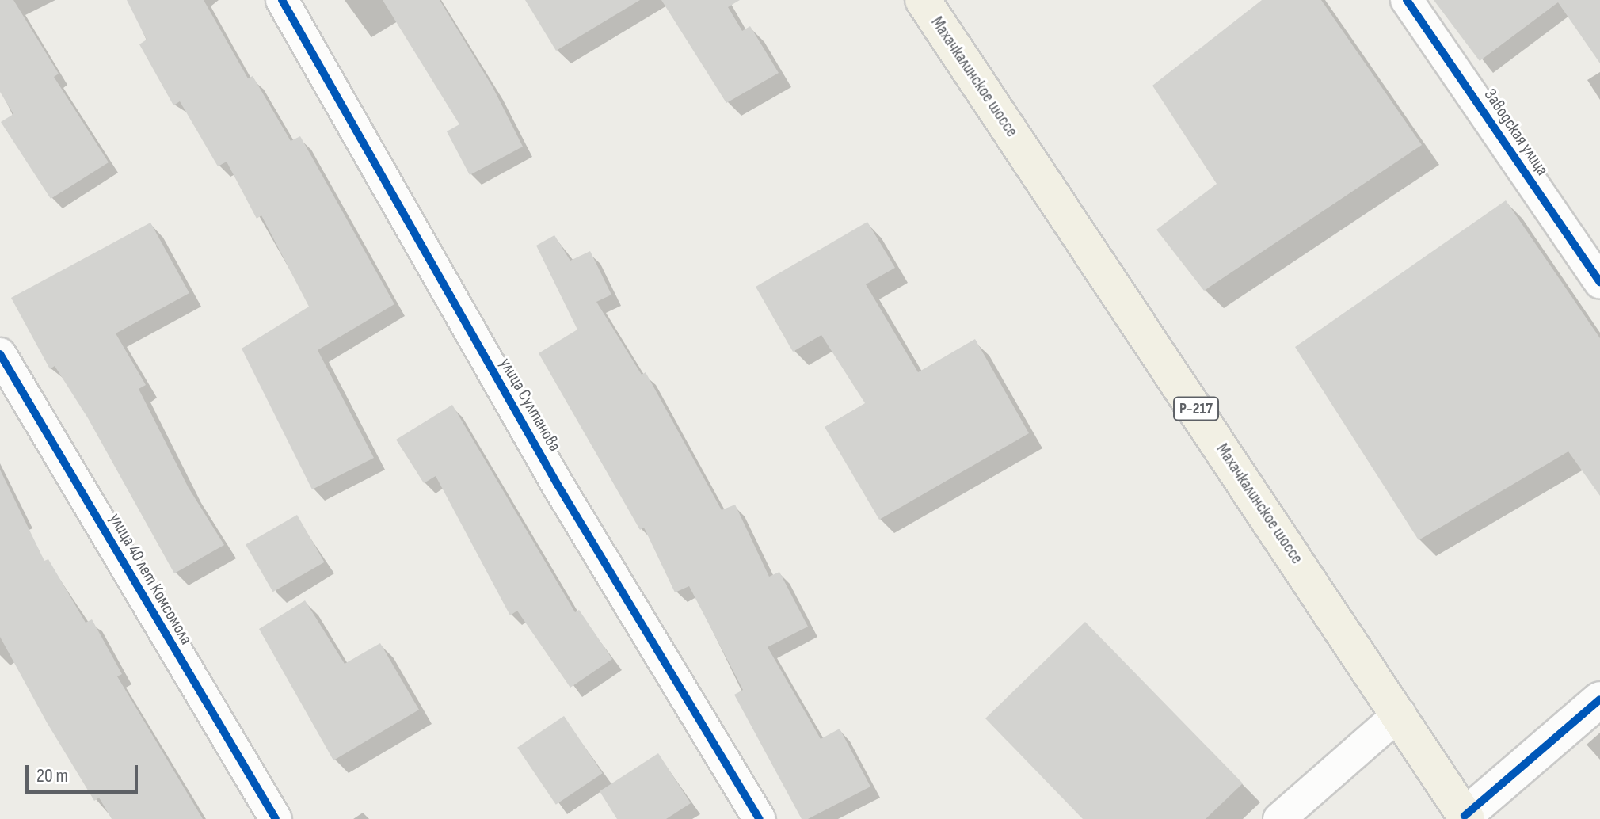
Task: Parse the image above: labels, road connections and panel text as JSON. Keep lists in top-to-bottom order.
{
  "streets": {
    "highway": ["Махачкалинское шоссе", "Р-217"],
    "street": ["Заводская улица", "улица Султанова", "улица 40 лет Комсомола"]
  },
  "scale_bar": "20 m"
}
